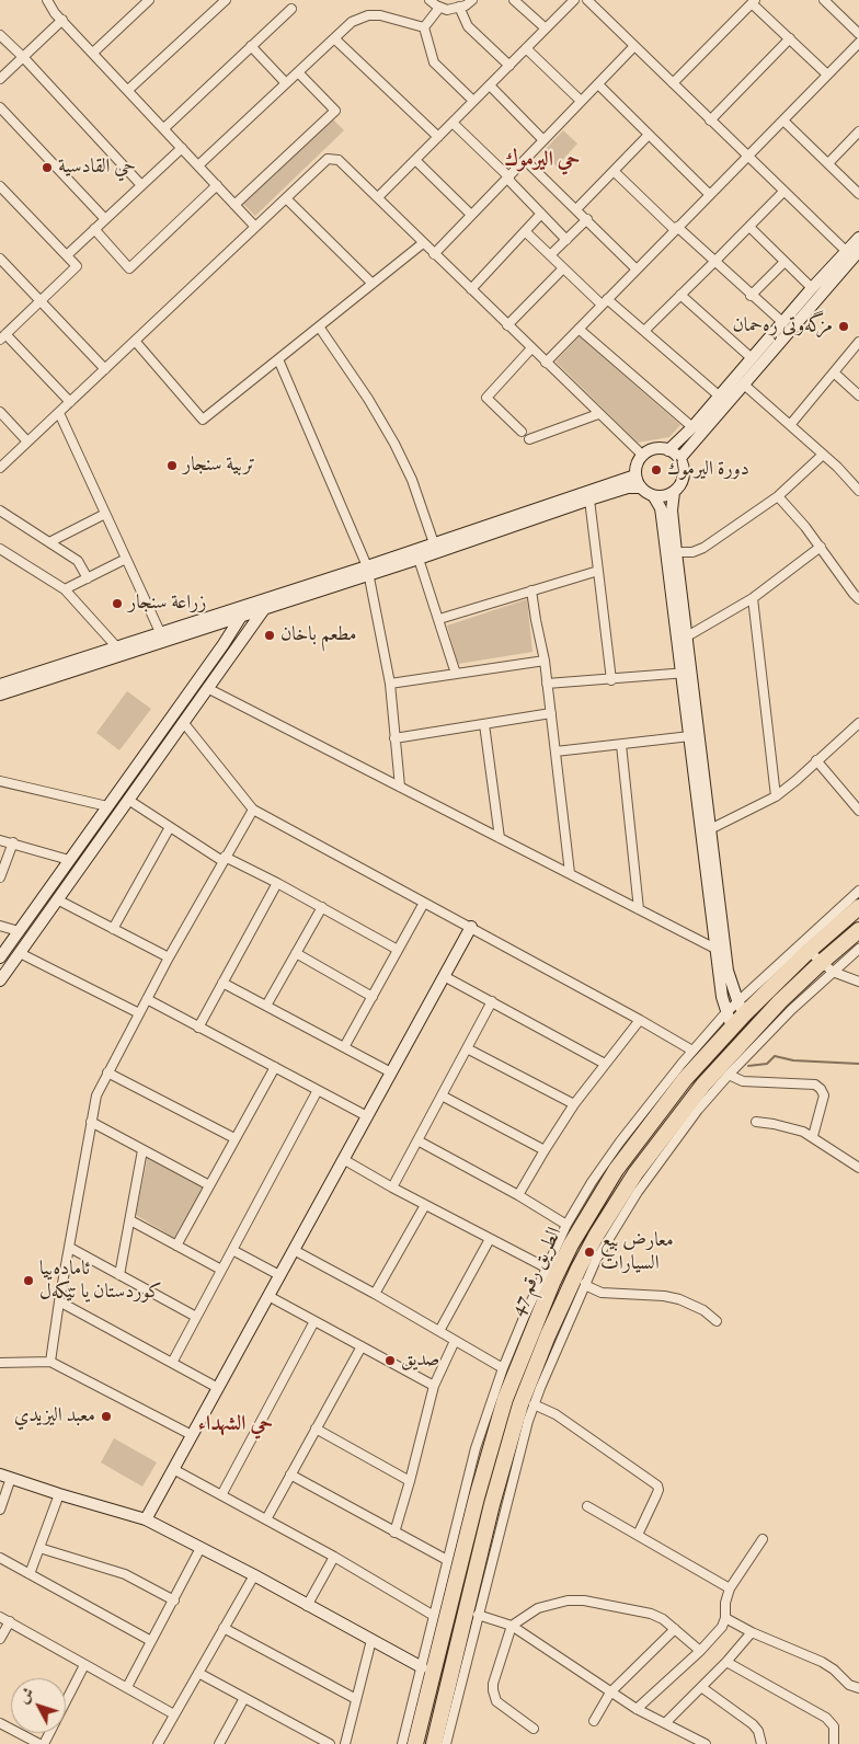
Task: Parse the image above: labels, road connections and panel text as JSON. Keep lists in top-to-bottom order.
{
  "streets": {
    "highway": ["الطريق رقم 47"]
  },
  "districts": ["حي اليرموك", "حي الشهداء"],
  "places": [
    "حي القادسية",
    "مزگه‌وتی ڕه‌حمان",
    "تربية سنجار",
    "دورة اليرموك",
    "زراعة سنجار",
    "مطعم باخان",
    "معارض بيع السيارات",
    "ئامادەییا کوردستان یا تێکەل",
    "صديق",
    "معبد اليزيدي"
  ],
  "north": "top left"
}
